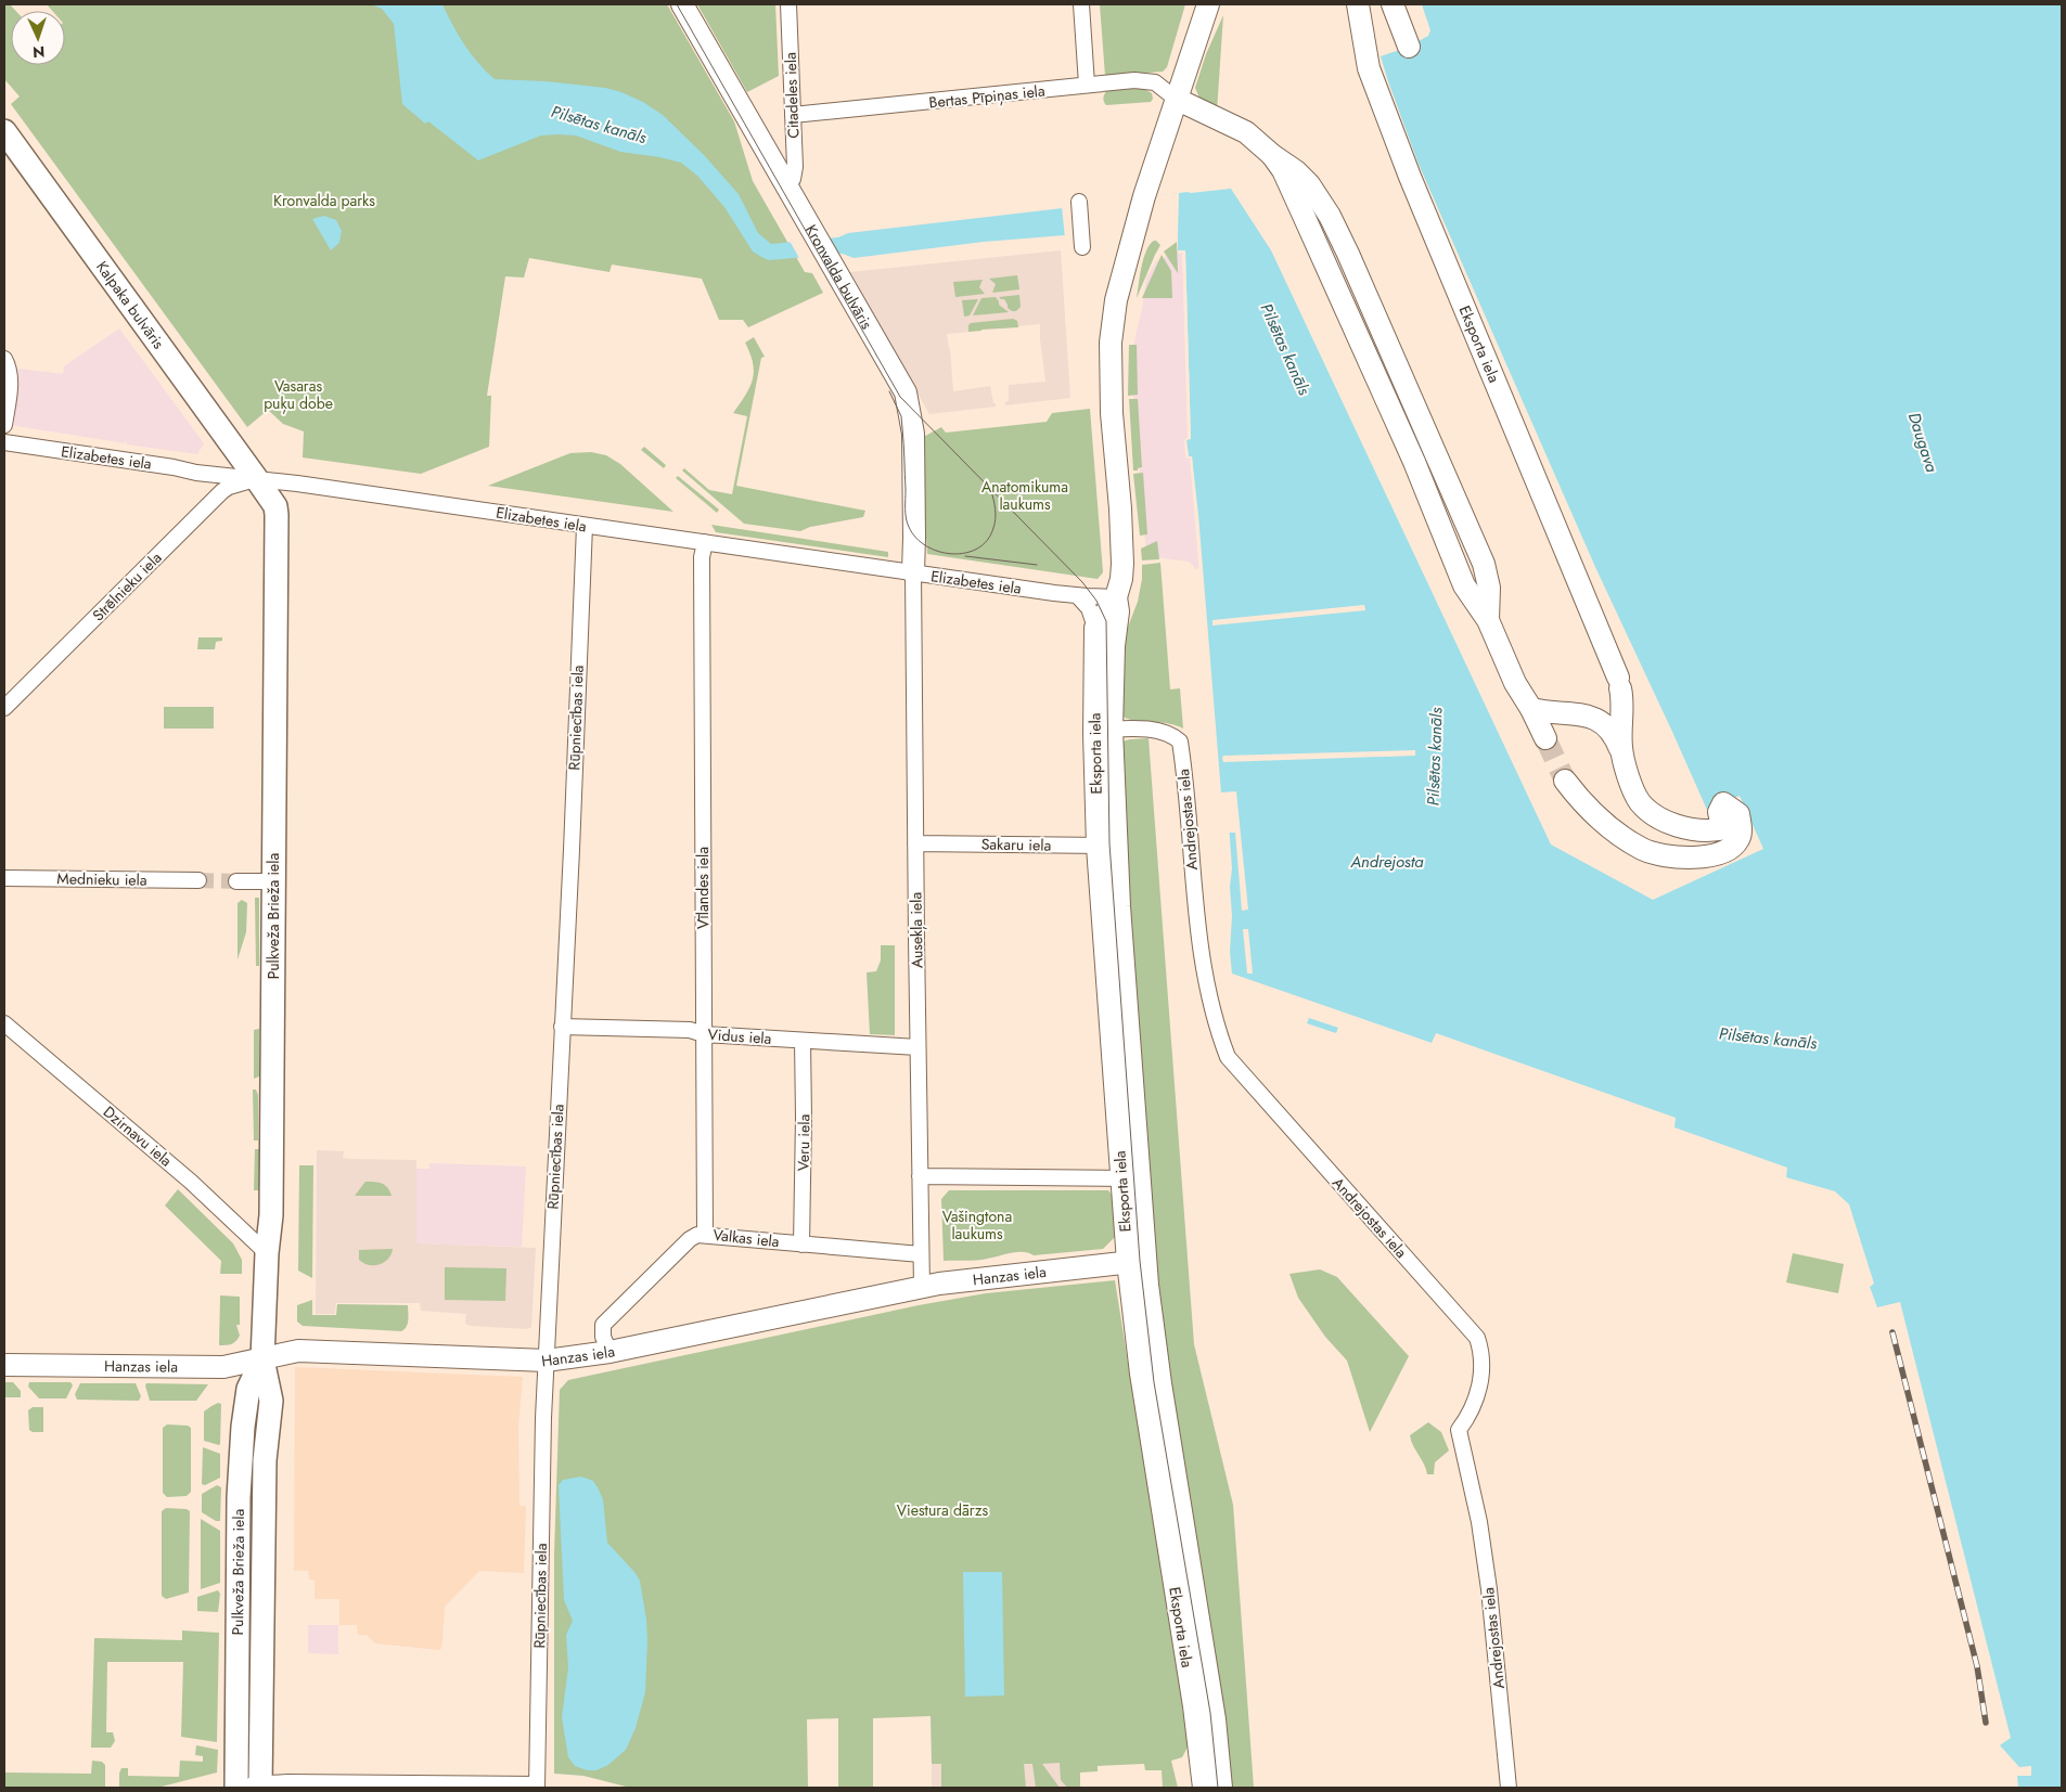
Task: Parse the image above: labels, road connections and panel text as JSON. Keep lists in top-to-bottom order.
{
  "streets": {
    "main road": ["Kalpaka bulvāris", "Pulkveža Brieža iela"],
    "street": [
      "Citadeles iela",
      "Bertas Pīpiņas iela",
      "Kronvalda bulvāris",
      "Eksporta iela",
      "Elizabetes iela",
      "Strēlnieku iela",
      "Rūpniecības iela",
      "Andrejostas iela",
      "Sakaru iela",
      "Mednieku iela",
      "Vīlandes iela",
      "Ausekļa iela",
      "Vidus iela",
      "Dzirnavu iela",
      "Veru iela",
      "Valkas iela",
      "Hanzas iela"
    ]
  },
  "crossings": [
    ["Citadeles iela", "Bertas Pīpiņas iela"],
    ["Citadeles iela", "Kronvalda bulvāris"],
    ["Bertas Pīpiņas iela", "Eksporta iela"],
    ["Kronvalda bulvāris", "Elizabetes iela"],
    ["Kronvalda bulvāris", "Ausekļa iela"],
    ["Kalpaka bulvāris", "Elizabetes iela"],
    ["Kalpaka bulvāris", "Strēlnieku iela"],
    ["Kalpaka bulvāris", "Pulkveža Brieža iela"],
    ["Eksporta iela", "Elizabetes iela"],
    ["Eksporta iela", "Andrejostas iela"],
    ["Eksporta iela", "Sakaru iela"],
    ["Eksporta iela", "Hanzas iela"],
    ["Elizabetes iela", "Strēlnieku iela"],
    ["Elizabetes iela", "Rūpniecības iela"],
    ["Elizabetes iela", "Vīlandes iela"],
    ["Elizabetes iela", "Pulkveža Brieža iela"],
    ["Elizabetes iela", "Ausekļa iela"],
    ["Strēlnieku iela", "Pulkveža Brieža iela"],
    ["Rūpniecības iela", "Vidus iela"],
    ["Rūpniecības iela", "Hanzas iela"],
    ["Sakaru iela", "Ausekļa iela"],
    ["Vīlandes iela", "Vidus iela"],
    ["Vīlandes iela", "Valkas iela"],
    ["Pulkveža Brieža iela", "Dzirnavu iela"],
    ["Pulkveža Brieža iela", "Hanzas iela"],
    ["Ausekļa iela", "Vidus iela"],
    ["Ausekļa iela", "Valkas iela"],
    ["Ausekļa iela", "Hanzas iela"],
    ["Vidus iela", "Veru iela"],
    ["Veru iela", "Valkas iela"],
    ["Valkas iela", "Hanzas iela"]
  ],
  "water": ["Pilsētas kanāls", "Daugava", "Andrejosta"],
  "parks": [
    "Kronvalda parks",
    "Vasaras puķu dobe",
    "Anatomikuma laukums",
    "Vašingtona laukums",
    "Viestura dārzs"
  ],
  "north": "bottom"
}
